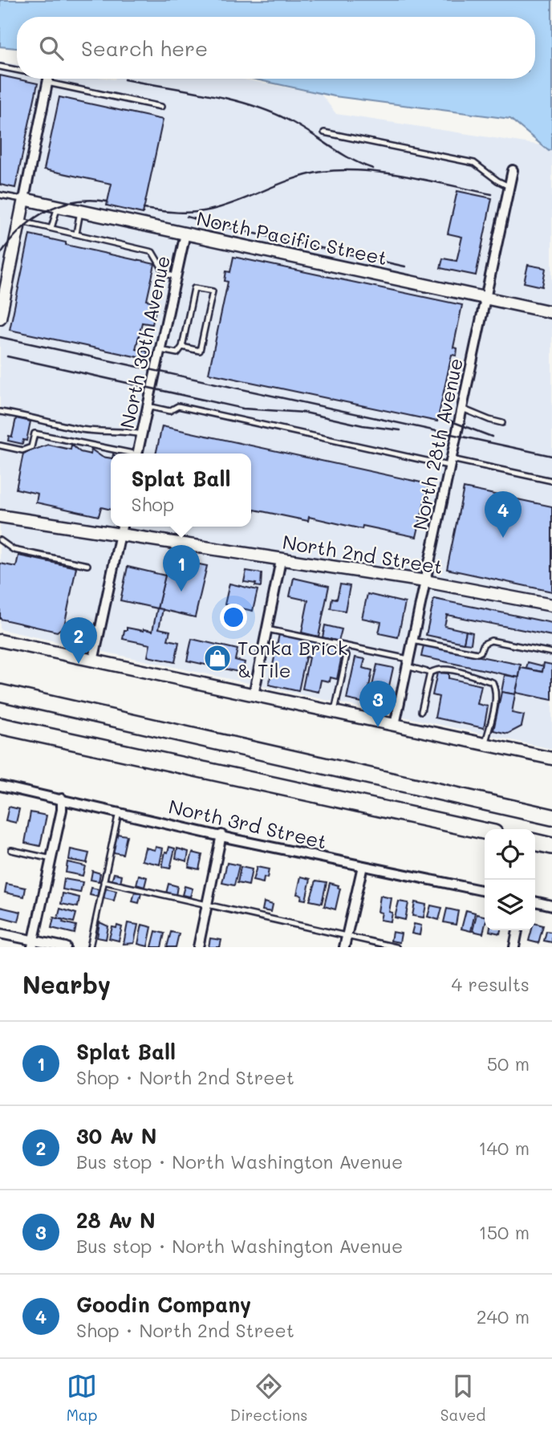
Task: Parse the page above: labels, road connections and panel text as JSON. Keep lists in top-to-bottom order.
{
  "streets": {
    "street": [
      "North Pacific Street",
      "North 30th Avenue",
      "North 28th Avenue",
      "North 2nd Street",
      "North 3rd Street"
    ]
  },
  "crossings": [
    ["North Pacific Street", "North 30th Avenue"],
    ["North Pacific Street", "North 28th Avenue"],
    ["North 28th Avenue", "North 2nd Street"]
  ],
  "places": {
    "shop": ["Tonka Brick & Tile"]
  },
  "page": {
    "search": "Search here",
    "popup": ["Splat Ball", "Shop"],
    "pins": [
      "4",
      "1",
      "2",
      "3"
    ],
    "heading": ["Nearby", "4 results"],
    "list": [
      {
        "mark": "1",
        "name": "Splat Ball",
        "note": "Shop · North 2nd Street",
        "value": "50 m"
      },
      {
        "mark": "2",
        "name": "30 Av N",
        "note": "Bus stop · North Washington Avenue",
        "value": "140 m"
      },
      {
        "mark": "3",
        "name": "28 Av N",
        "note": "Bus stop · North Washington Avenue",
        "value": "150 m"
      },
      {
        "mark": "4",
        "name": "Goodin Company",
        "note": "Shop · North 2nd Street",
        "value": "240 m"
      }
    ],
    "nav": ["Map", "Directions", "Saved"]
  }
}
